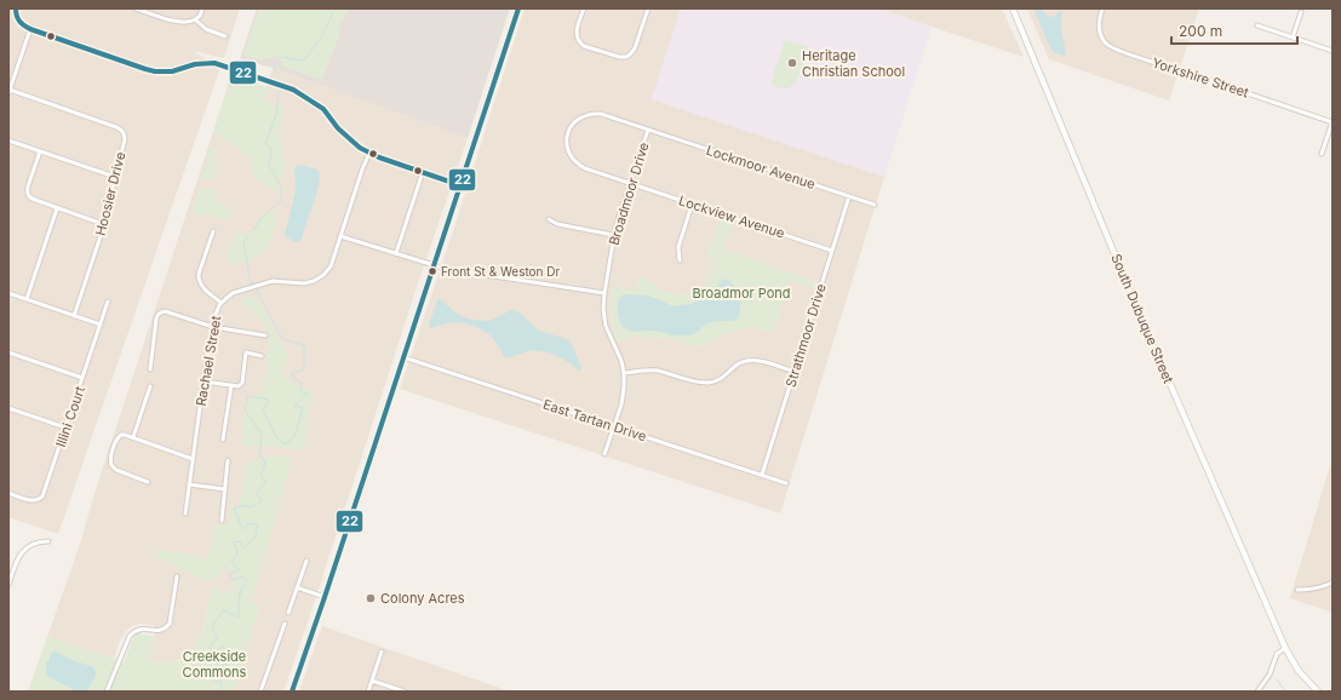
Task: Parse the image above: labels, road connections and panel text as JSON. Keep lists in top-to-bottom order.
{
  "streets": {
    "main road": ["South Dubuque Street"],
    "street": [
      "Yorkshire Street",
      "Lockmoor Avenue",
      "Hoosier Drive",
      "Broadmoor Drive",
      "Lockview Avenue",
      "Strathmoor Drive",
      "Rachael Street",
      "Illini Court",
      "East Tartan Drive"
    ]
  },
  "crossings": [
    ["Lockmoor Avenue", "Broadmoor Drive"],
    ["Lockmoor Avenue", "Lockview Avenue"],
    ["Lockmoor Avenue", "Strathmoor Drive"],
    ["Broadmoor Drive", "Lockview Avenue"],
    ["Broadmoor Drive", "East Tartan Drive"],
    ["Lockview Avenue", "Strathmoor Drive"],
    ["Strathmoor Drive", "East Tartan Drive"]
  ],
  "parks": ["Broadmor Pond", "Creekside Commons"],
  "places": ["Heritage Christian School", "Front St & Weston Dr", "Colony Acres"],
  "lines": ["transit line 22"],
  "scale_bar": "200 m"
}
